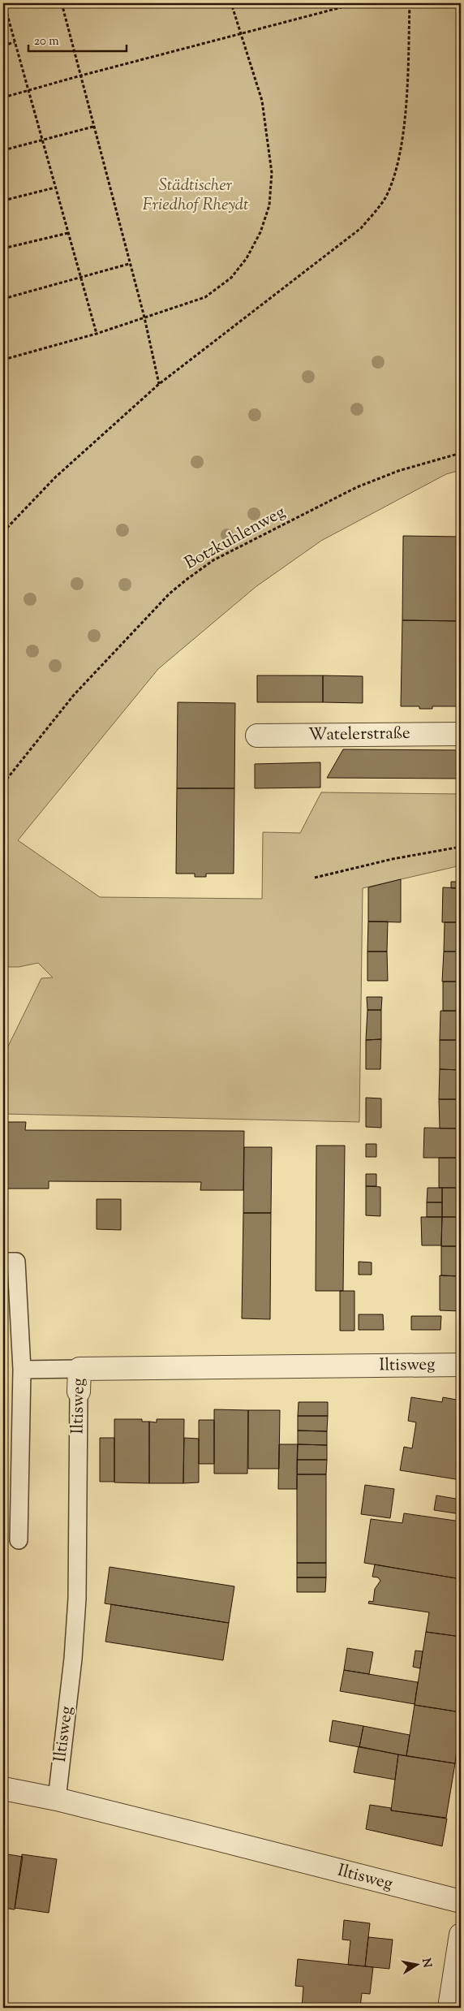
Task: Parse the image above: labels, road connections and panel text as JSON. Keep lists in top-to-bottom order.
{
  "streets": {
    "street": ["Watelerstraße", "Iltisweg"],
    "path": ["Botzkuhlenweg"]
  },
  "parks": ["Städtischer Friedhof Rheydt"],
  "scale_bar": "20 m",
  "north": "right"
}
